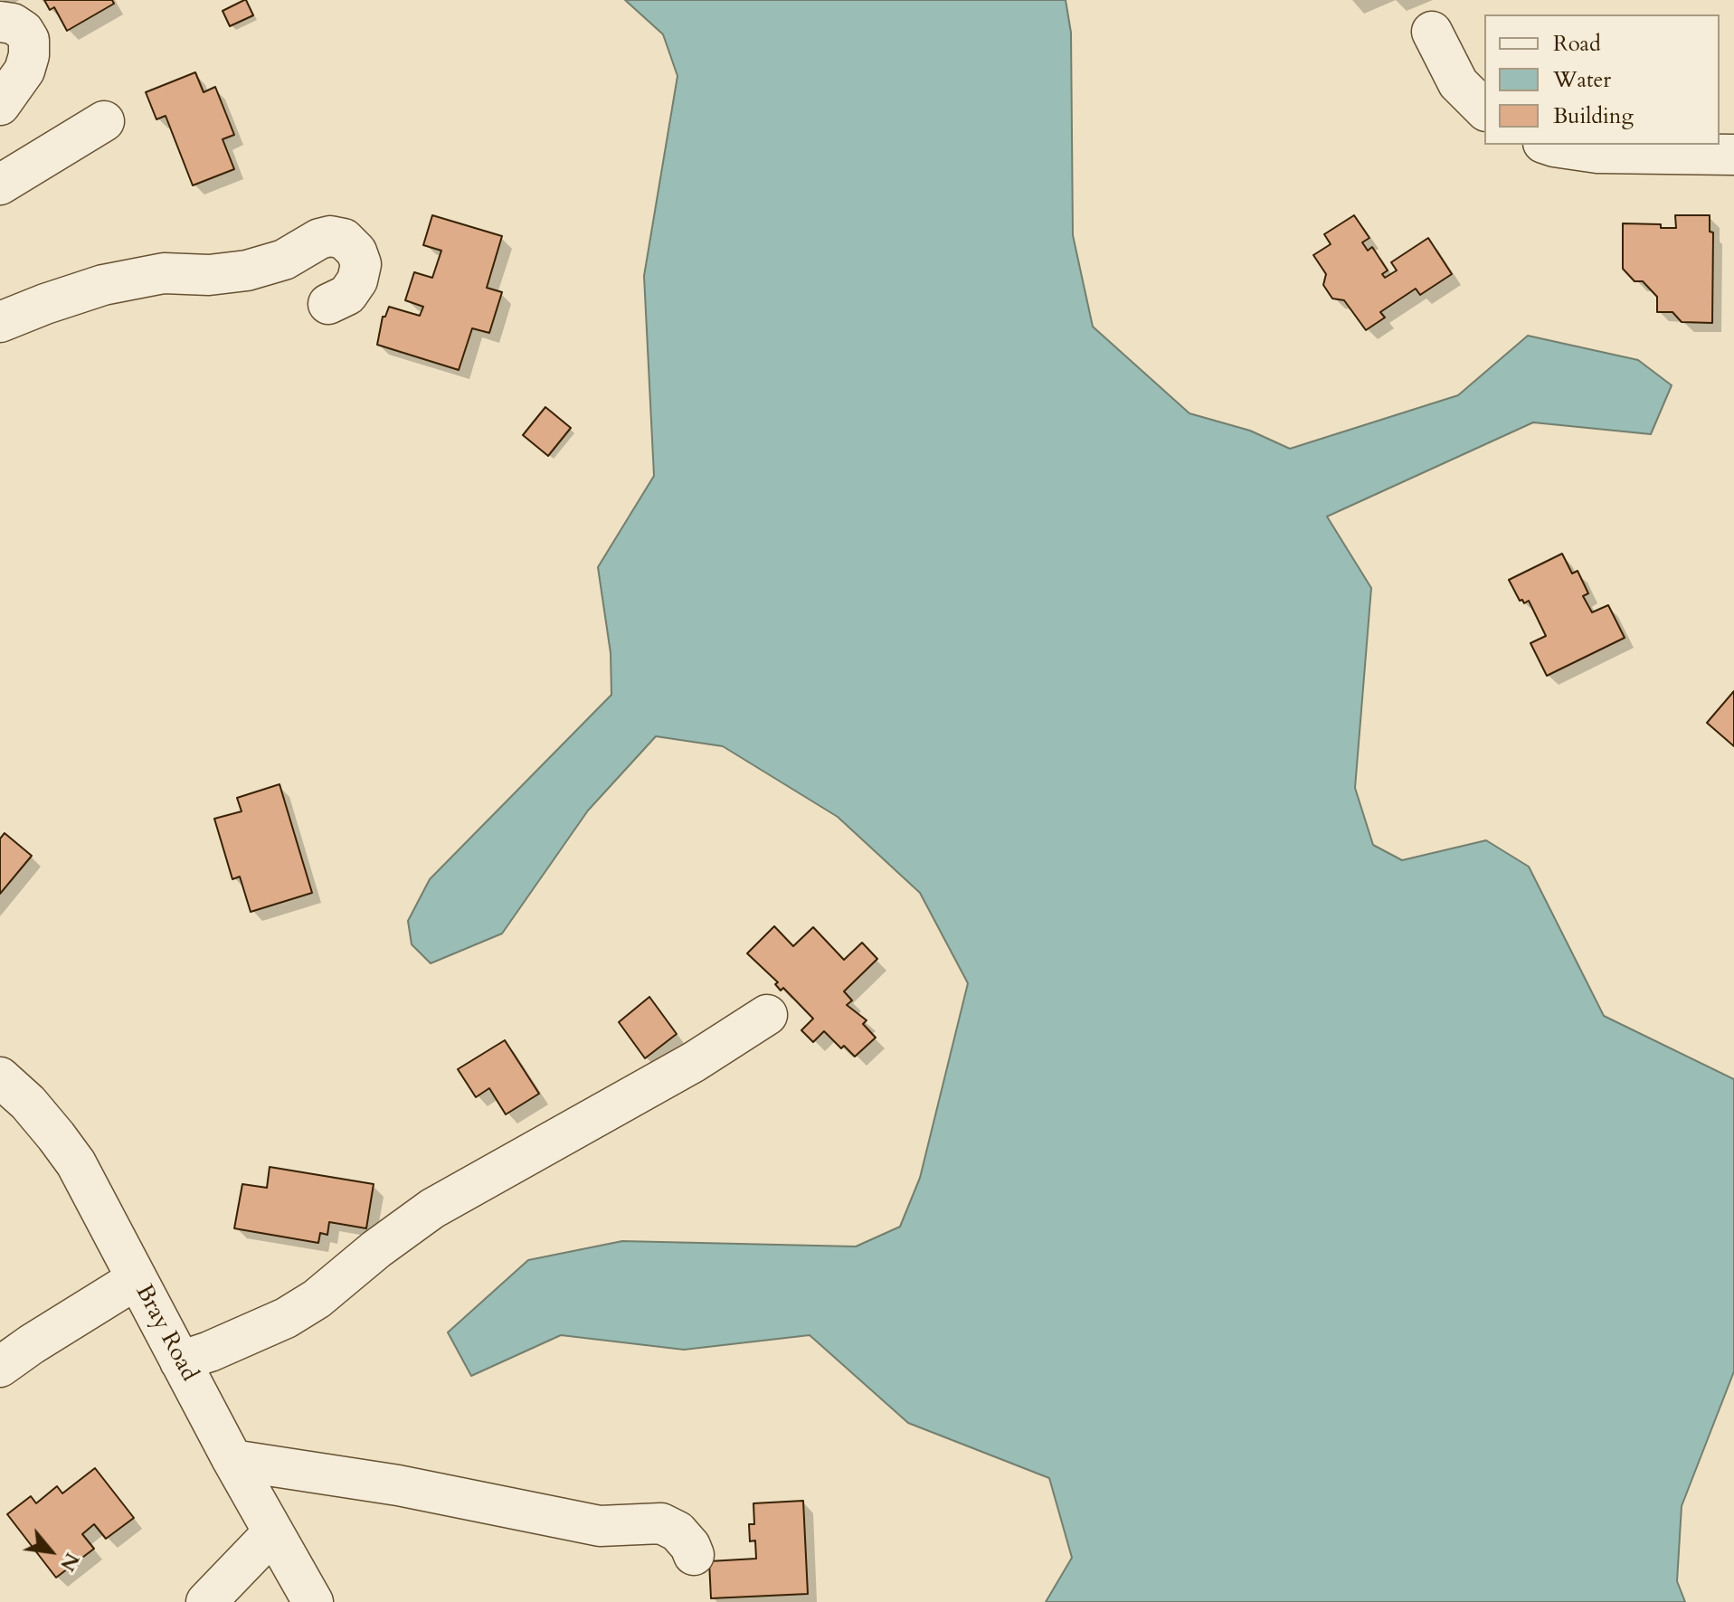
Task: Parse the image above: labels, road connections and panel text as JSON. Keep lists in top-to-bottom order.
{
  "streets": {
    "street": ["Bray Road"]
  },
  "legend": ["Road", "Water", "Building"],
  "north": "bottom right"
}
